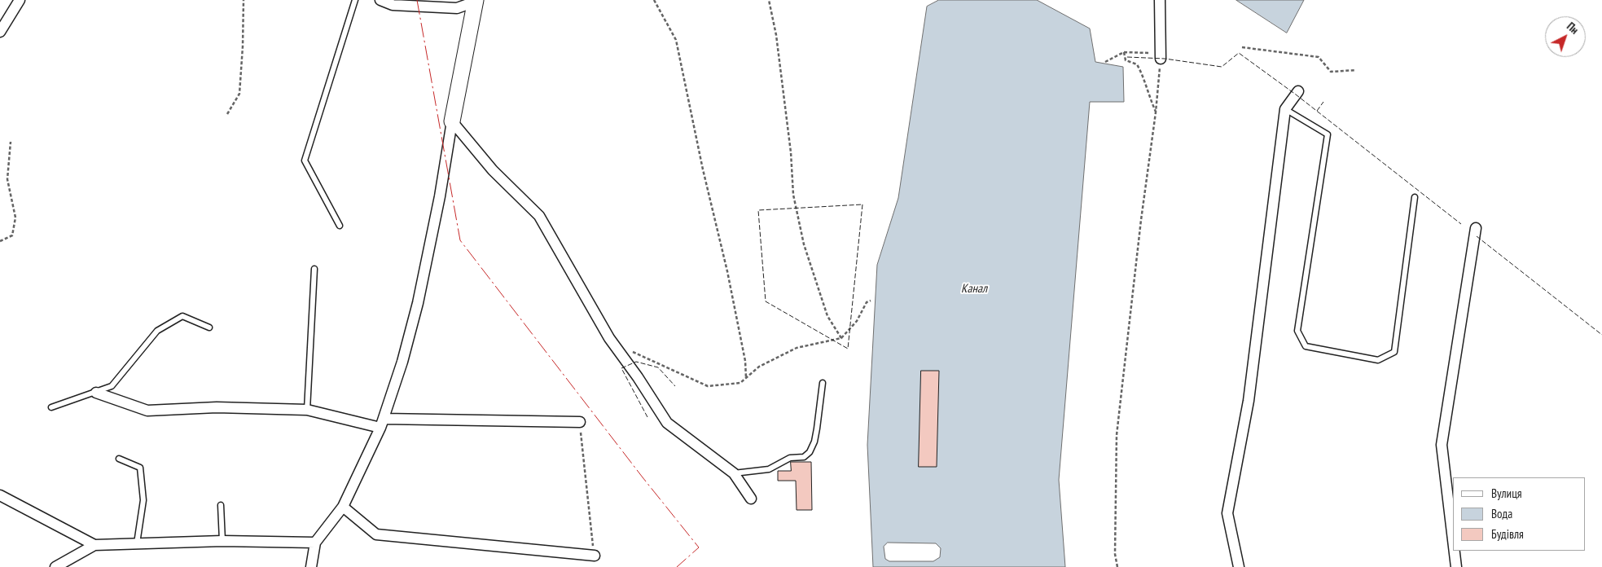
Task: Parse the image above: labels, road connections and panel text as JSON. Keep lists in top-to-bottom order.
{
  "water": ["Канал"],
  "legend": ["Вулиця", "Вода", "Будівля"],
  "north": "top right"
}
